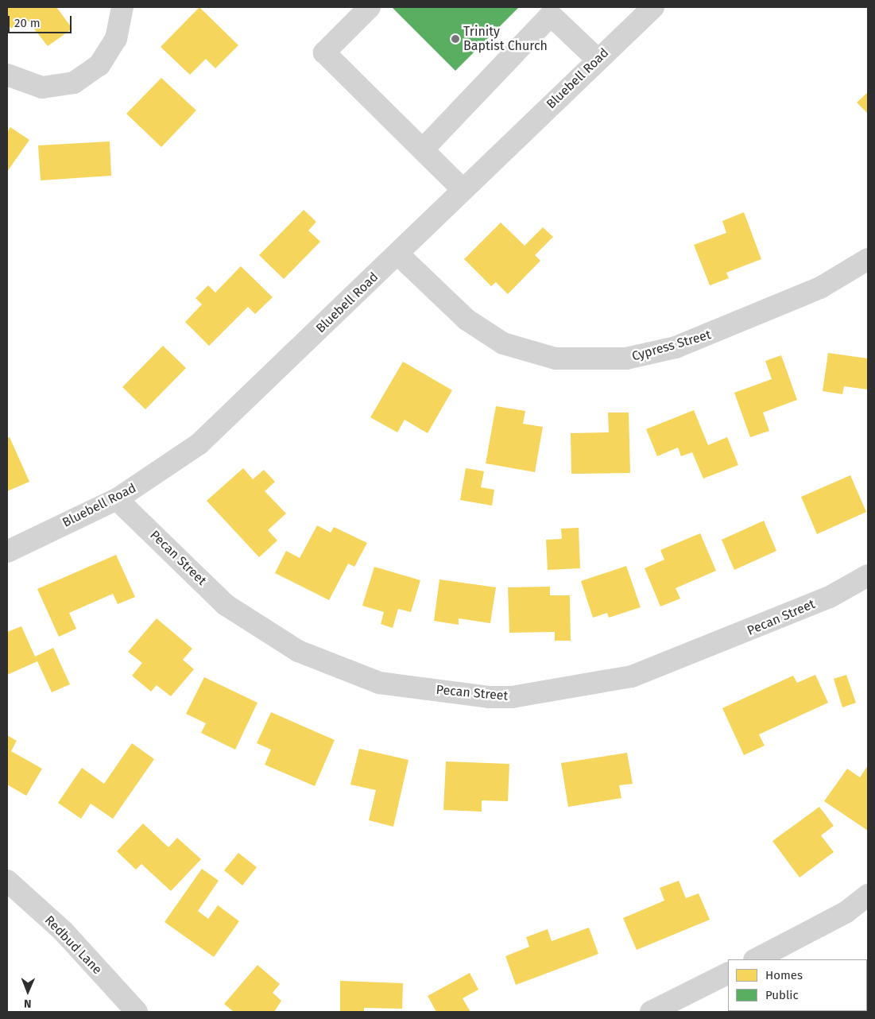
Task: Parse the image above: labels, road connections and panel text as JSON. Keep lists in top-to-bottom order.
{
  "streets": {
    "street": [
      "Bluebell Road",
      "Cypress Street",
      "Pecan Street",
      "Redbud Lane"
    ]
  },
  "crossings": [
    ["Bluebell Road", "Cypress Street"],
    ["Bluebell Road", "Pecan Street"]
  ],
  "places": ["Trinity Baptist Church"],
  "legend": ["Homes", "Public"],
  "scale_bar": "20 m",
  "north": "bottom"
}
